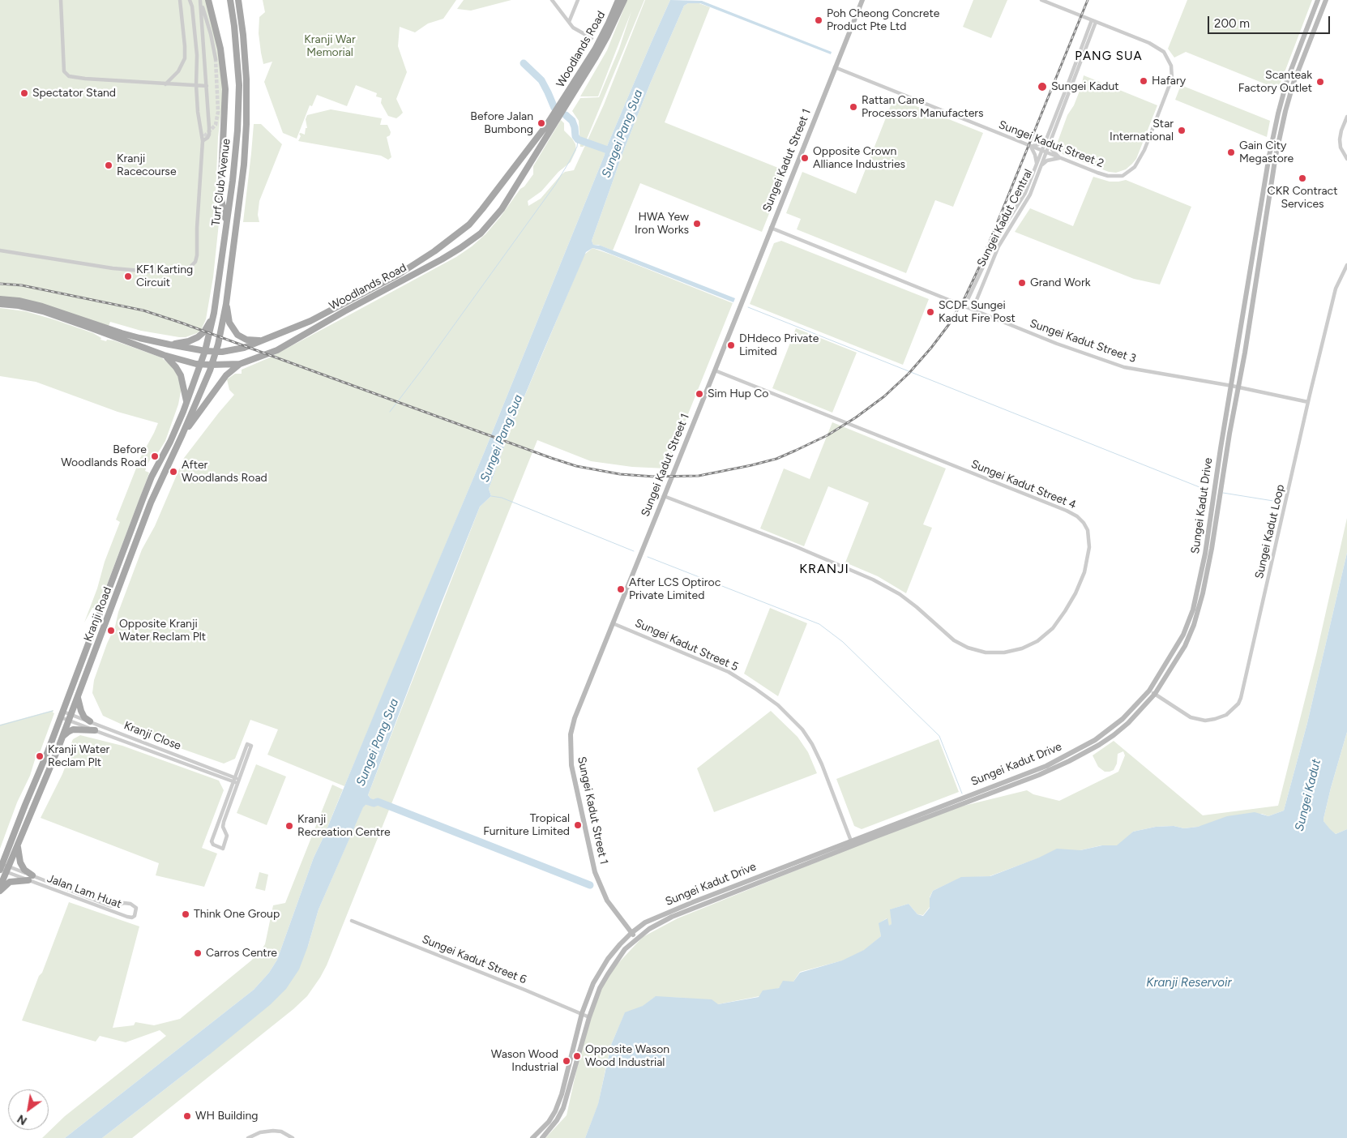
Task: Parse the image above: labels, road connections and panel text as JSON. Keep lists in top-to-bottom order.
{
  "streets": {
    "main road": [
      "Woodlands Road",
      "Sungei Kadut Street 1",
      "Turf Club Avenue",
      "Sungei Kadut Drive",
      "Kranji Road"
    ],
    "street": [
      "Sungei Kadut Street 2",
      "Sungei Kadut Central",
      "Sungei Kadut Street 3",
      "Sungei Kadut Street 4",
      "Sungei Kadut Loop",
      "Sungei Kadut Street 5",
      "Kranji Close",
      "Jalan Lam Huat",
      "Sungei Kadut Street 6"
    ]
  },
  "crossings": [
    ["Woodlands Road", "Turf Club Avenue"],
    ["Woodlands Road", "Kranji Road"],
    ["Sungei Kadut Street 2", "Sungei Kadut Street 1"],
    ["Sungei Kadut Street 2", "Sungei Kadut Central"],
    ["Sungei Kadut Street 1", "Sungei Kadut Street 3"],
    ["Sungei Kadut Street 1", "Sungei Kadut Street 4"],
    ["Sungei Kadut Street 1", "Sungei Kadut Drive"],
    ["Sungei Kadut Street 1", "Sungei Kadut Street 5"],
    ["Turf Club Avenue", "Kranji Road"],
    ["Sungei Kadut Central", "Sungei Kadut Street 3"],
    ["Sungei Kadut Street 3", "Sungei Kadut Drive"],
    ["Sungei Kadut Street 3", "Sungei Kadut Loop"],
    ["Sungei Kadut Drive", "Sungei Kadut Loop"],
    ["Sungei Kadut Drive", "Sungei Kadut Street 5"],
    ["Sungei Kadut Drive", "Sungei Kadut Street 6"],
    ["Kranji Road", "Kranji Close"],
    ["Kranji Road", "Jalan Lam Huat"]
  ],
  "districts": ["PANG SUA", "KRANJI"],
  "water": ["Sungei Pang Sua", "Sungei Kadut", "Kranji Reservoir"],
  "parks": ["Kranji War Memorial"],
  "places": [
    "Poh Cheong Concrete Product Pte Ltd",
    "Hafary",
    "Scanteak Factory Outlet",
    "Sungei Kadut",
    "Spectator Stand",
    "Rattan Cane Processors Manufacters",
    "Before Jalan Bumbong",
    "Star International",
    "Gain City Megastore",
    "Opposite Crown Alliance Industries",
    "Kranji Racecourse",
    "CKR Contract Services",
    "HWA Yew Iron Works",
    "KF1 Karting Circuit",
    "Grand Work",
    "SCDF Sungei Kadut Fire Post",
    "DHdeco Private Limited",
    "Sim Hup Co",
    "Before Woodlands Road",
    "After Woodlands Road",
    "After LCS Optiroc Private Limited",
    "Opposite Kranji Water Reclam Plt",
    "Kranji Water Reclam Plt",
    "Tropical Furniture Limited",
    "Kranji Recreation Centre",
    "Think One Group",
    "Carros Centre",
    "Opposite Wason Wood Industrial",
    "Wason Wood Industrial",
    "WH Building"
  ],
  "scale_bar": "200 m",
  "north": "bottom left"
}
